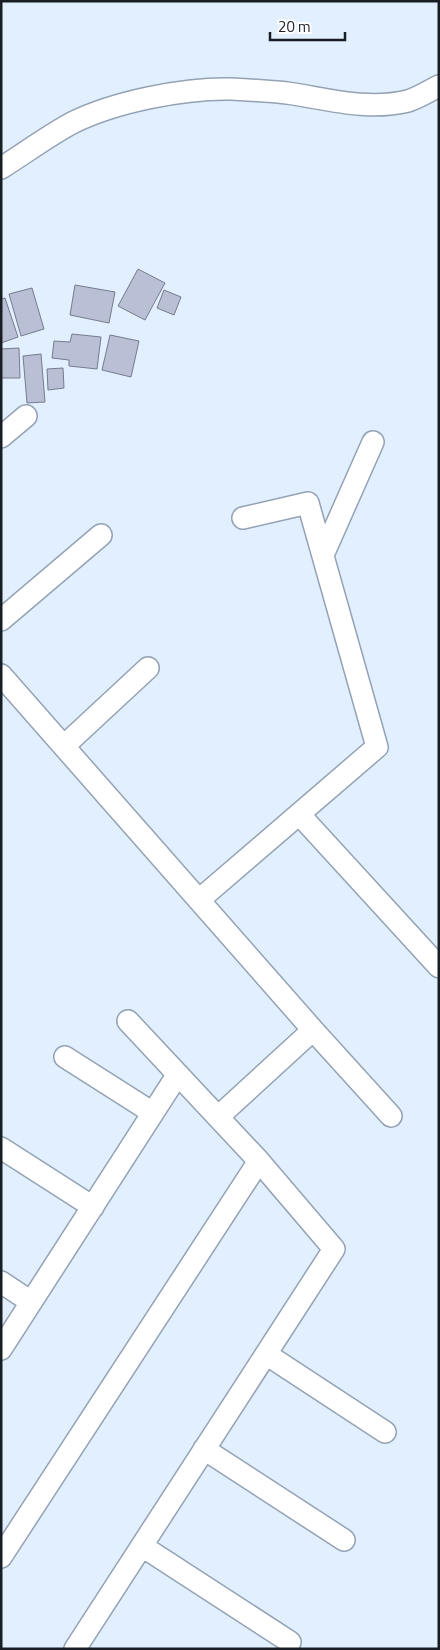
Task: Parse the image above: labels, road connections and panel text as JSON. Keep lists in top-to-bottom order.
{
  "scale_bar": "20 m"
}
